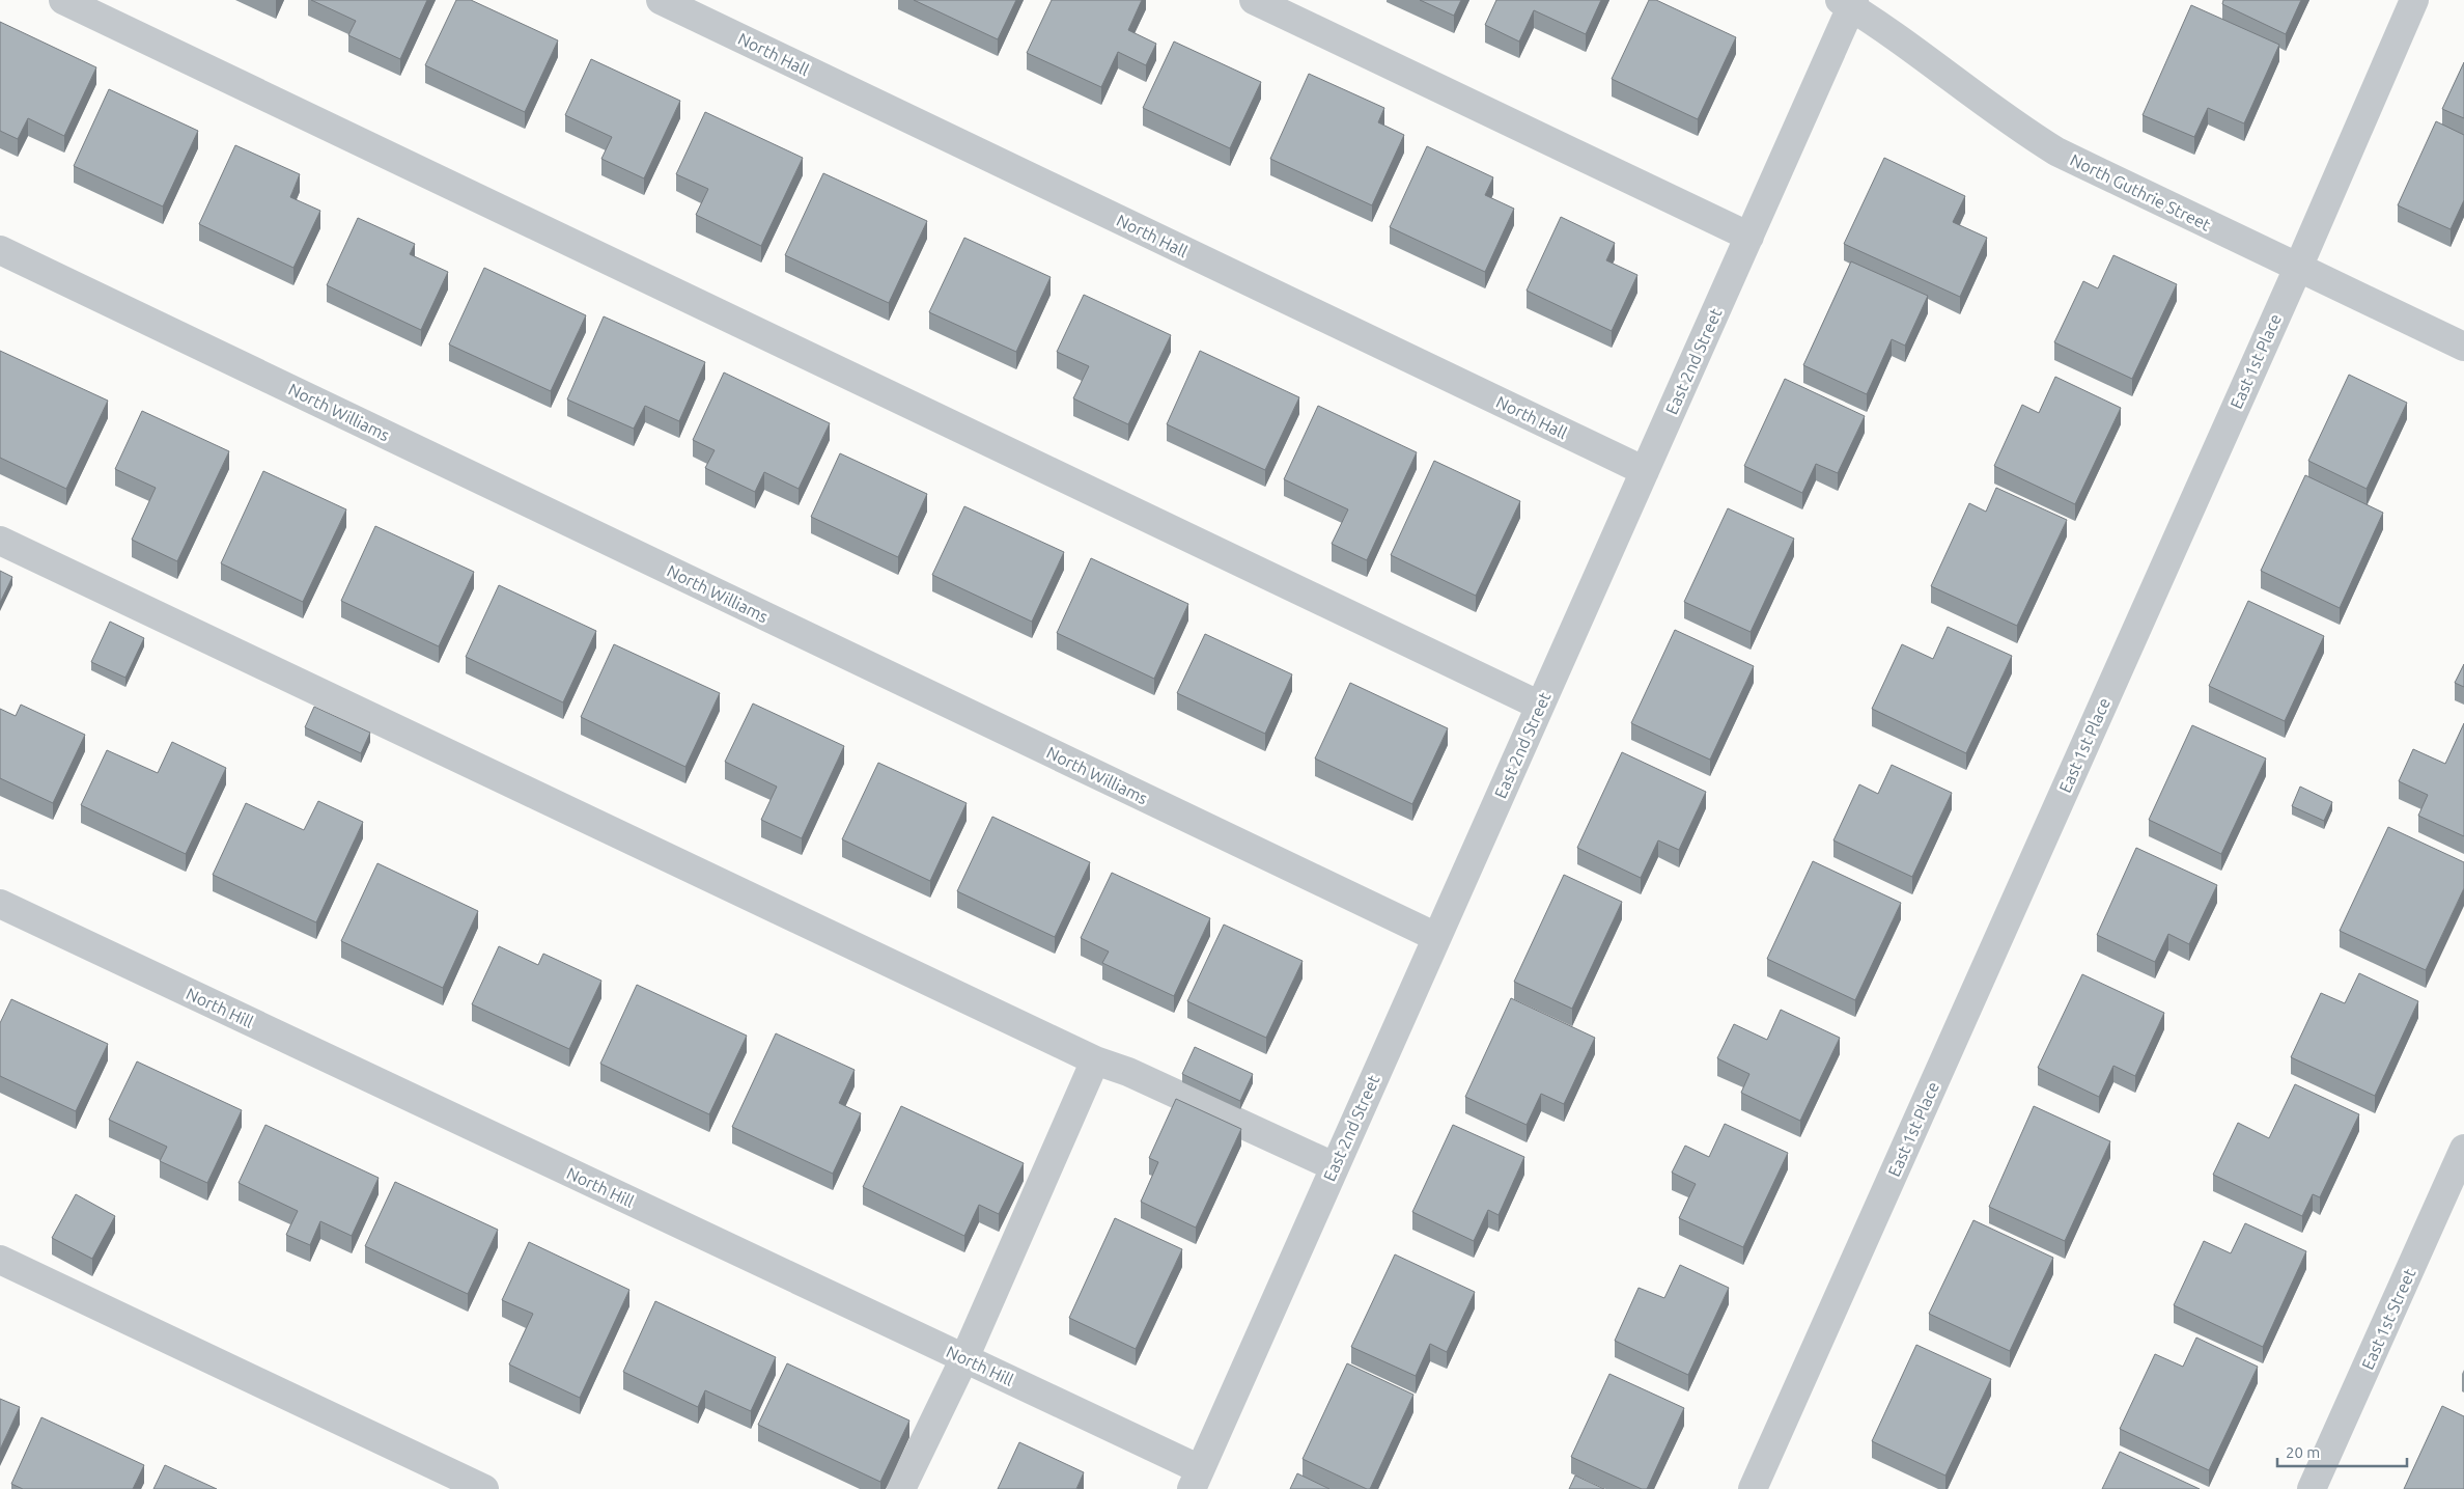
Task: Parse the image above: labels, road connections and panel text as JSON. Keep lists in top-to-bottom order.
{
  "streets": {
    "street": [
      "North Hall",
      "North Guthrie Street",
      "East 2nd Street",
      "East 1st Place",
      "North Williams",
      "North Hill",
      "East 1st Street"
    ]
  },
  "crossings": [
    ["North Hall", "East 2nd Street"],
    ["North Guthrie Street", "East 2nd Street"],
    ["North Guthrie Street", "East 1st Place"],
    ["East 2nd Street", "North Williams"],
    ["East 2nd Street", "North Hill"]
  ],
  "scale_bar": "20 m"
}
